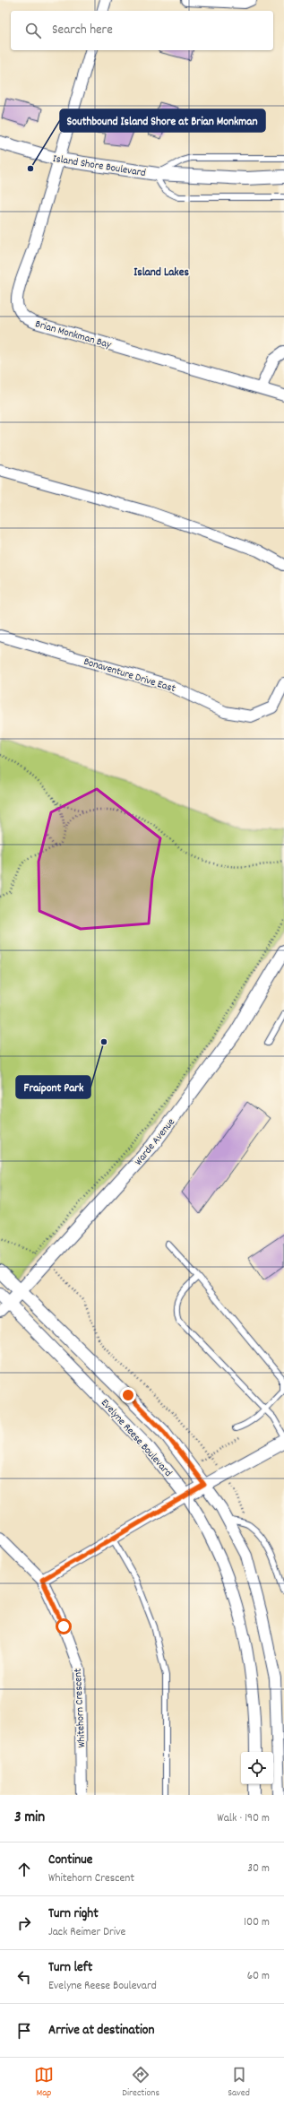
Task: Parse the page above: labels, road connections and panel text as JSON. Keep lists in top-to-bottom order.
{
  "streets": {
    "street": [
      "Island Shore Boulevard",
      "Brian Monkman Bay",
      "Bonaventure Drive East",
      "Warde Avenue",
      "Evelyne Reese Boulevard",
      "Whitehorn Crescent"
    ]
  },
  "crossings": [
    ["Island Shore Boulevard", "Brian Monkman Bay"],
    ["Warde Avenue", "Evelyne Reese Boulevard"]
  ],
  "districts": ["Island Lakes"],
  "places": ["Southbound Island Shore at Brian Monkman", "Fraipont Park"],
  "page": {
    "search": "Search here",
    "heading": ["3 min", "Walk · 190 m"],
    "list": [
      ["Continue", "Whitehorn Crescent", "30 m"],
      ["Turn right", "Jack Reimer Drive", "100 m"],
      ["Turn left", "Evelyne Reese Boulevard", "60 m"],
      "Arrive at destination"
    ],
    "nav": ["Map", "Directions", "Saved"]
  }
}
